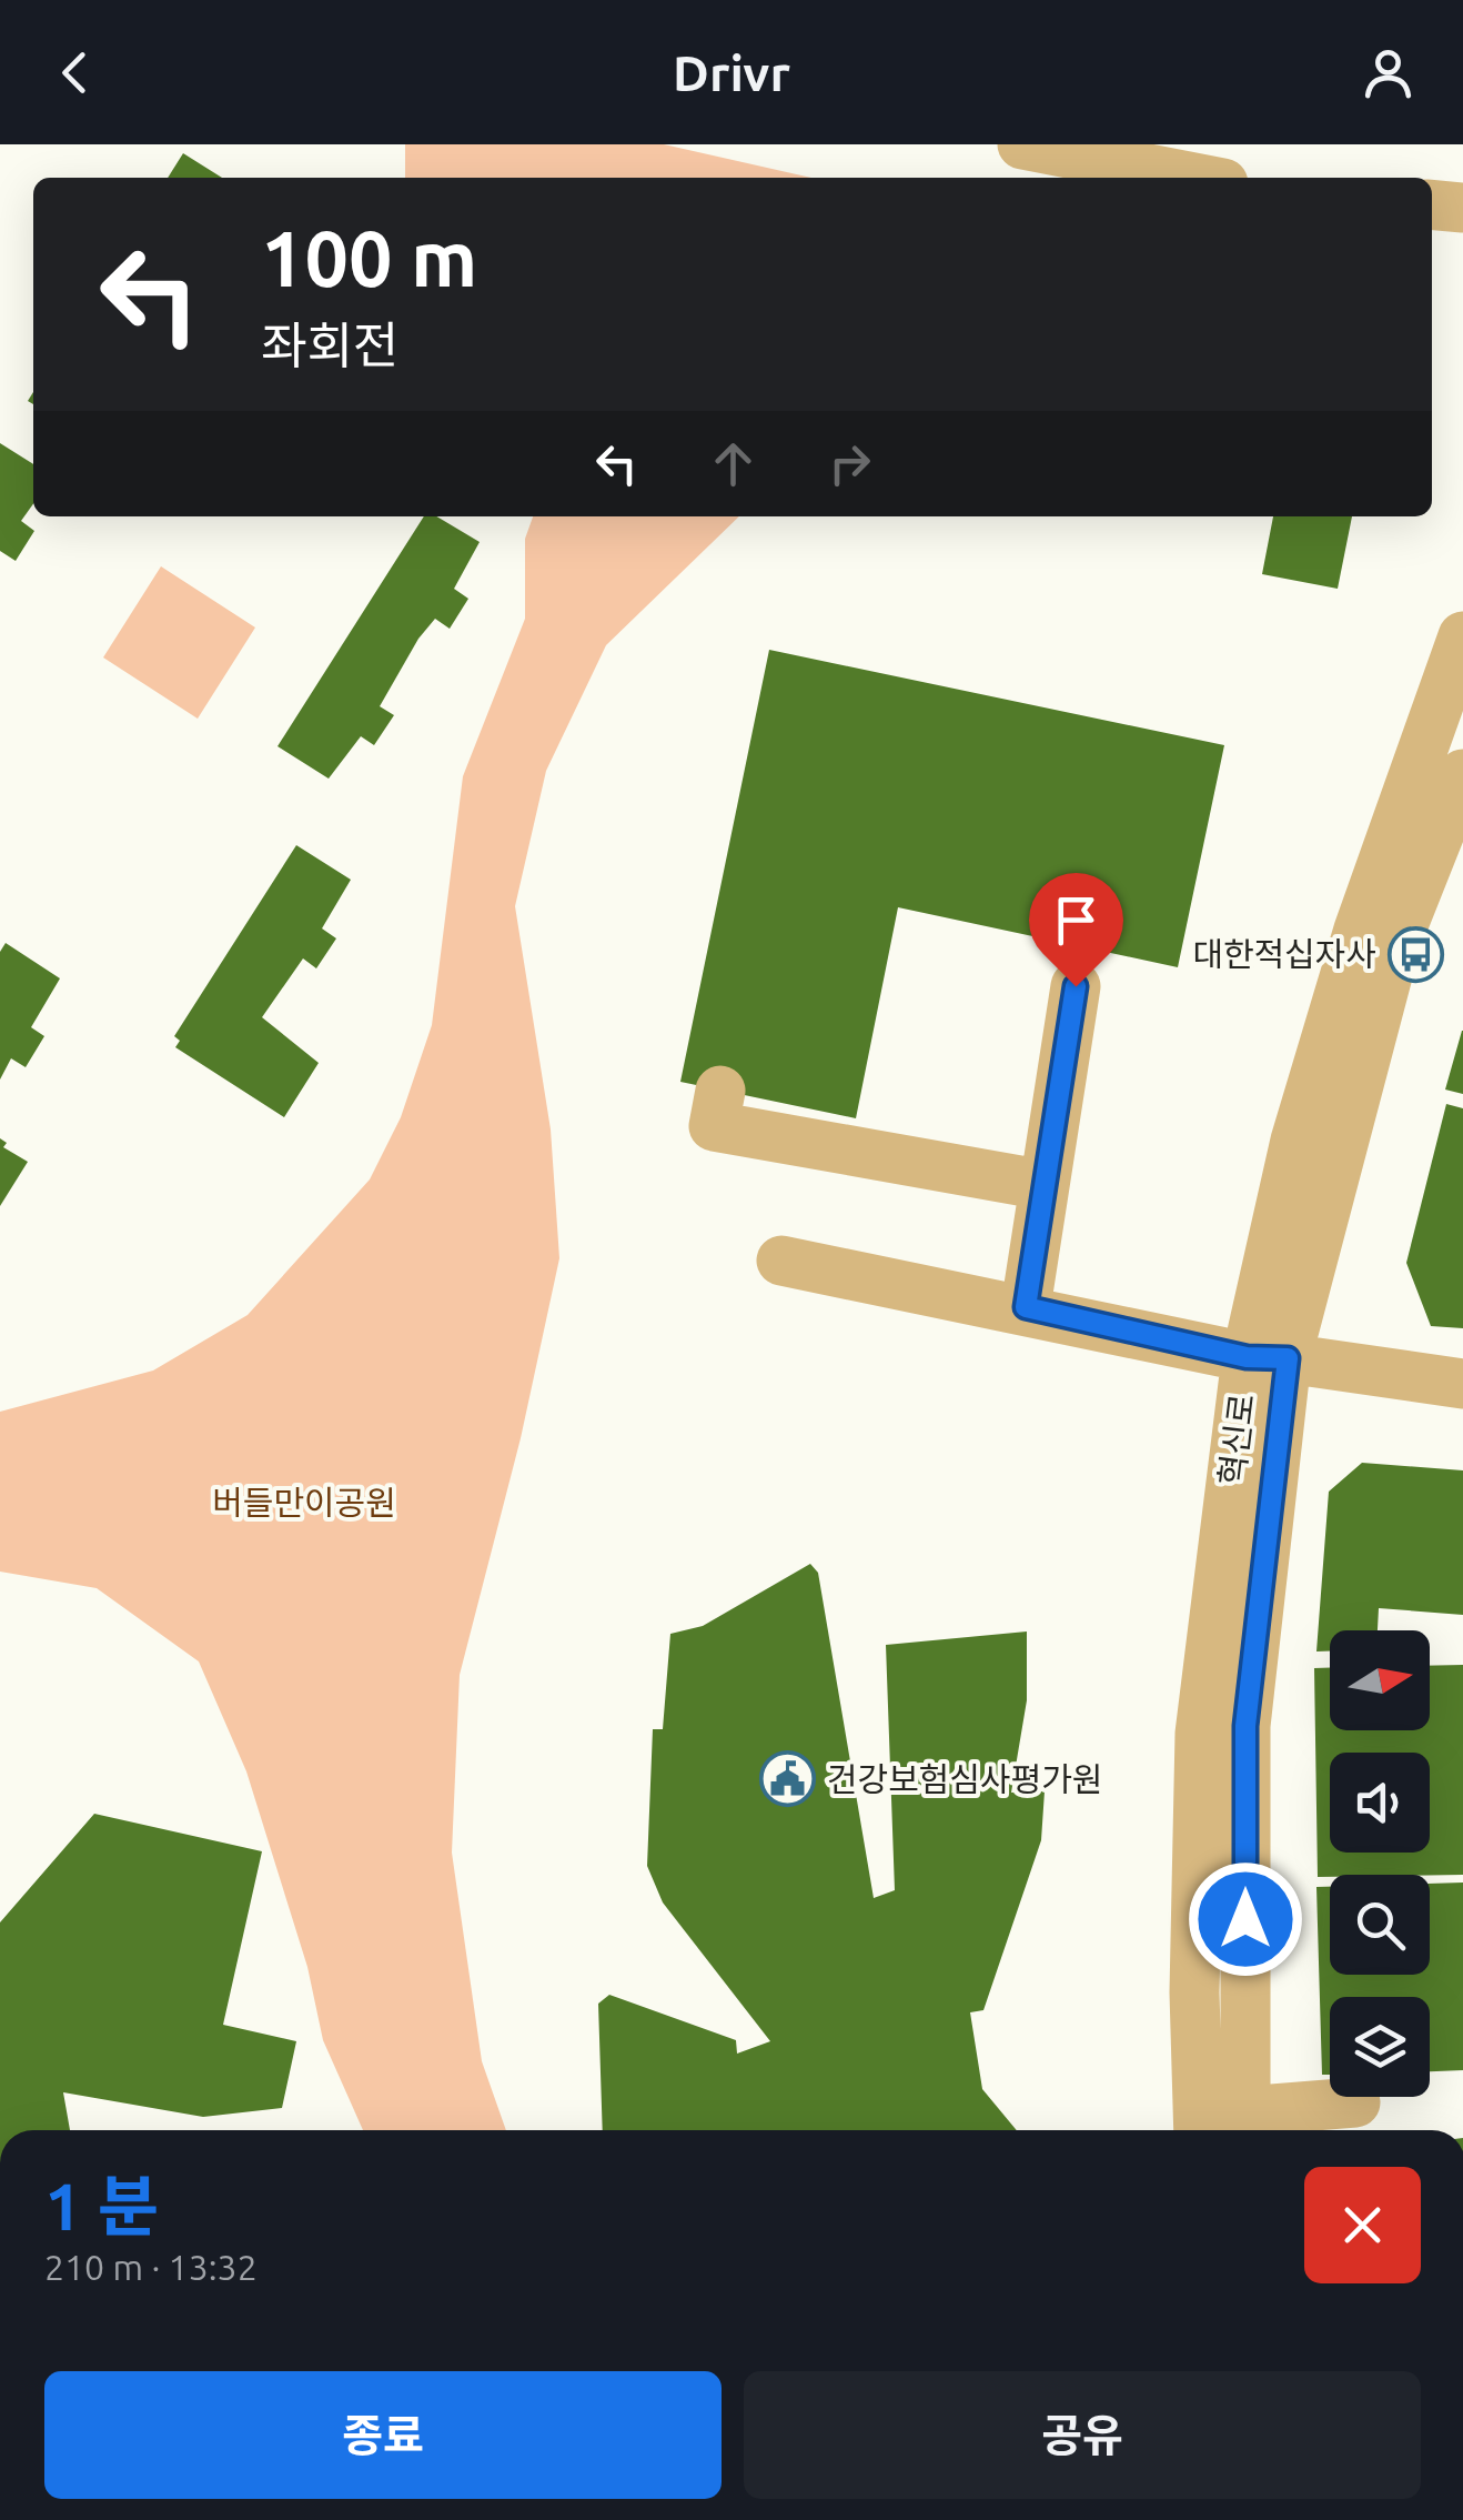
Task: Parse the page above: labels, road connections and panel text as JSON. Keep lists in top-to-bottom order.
{
  "streets": {
    "street": ["혁신로"]
  },
  "parks": ["버들만이공원"],
  "places": {
    "bus stop": ["대한적십자사"],
    "public building": ["건강보험심사평가원"]
  },
  "north": "right",
  "page": {
    "header": "Drivr",
    "turn": ["100 m", "좌회전"],
    "heading": ["1 분", "210 m · 13:32"],
    "buttons": ["종료", "공유"]
  }
}
